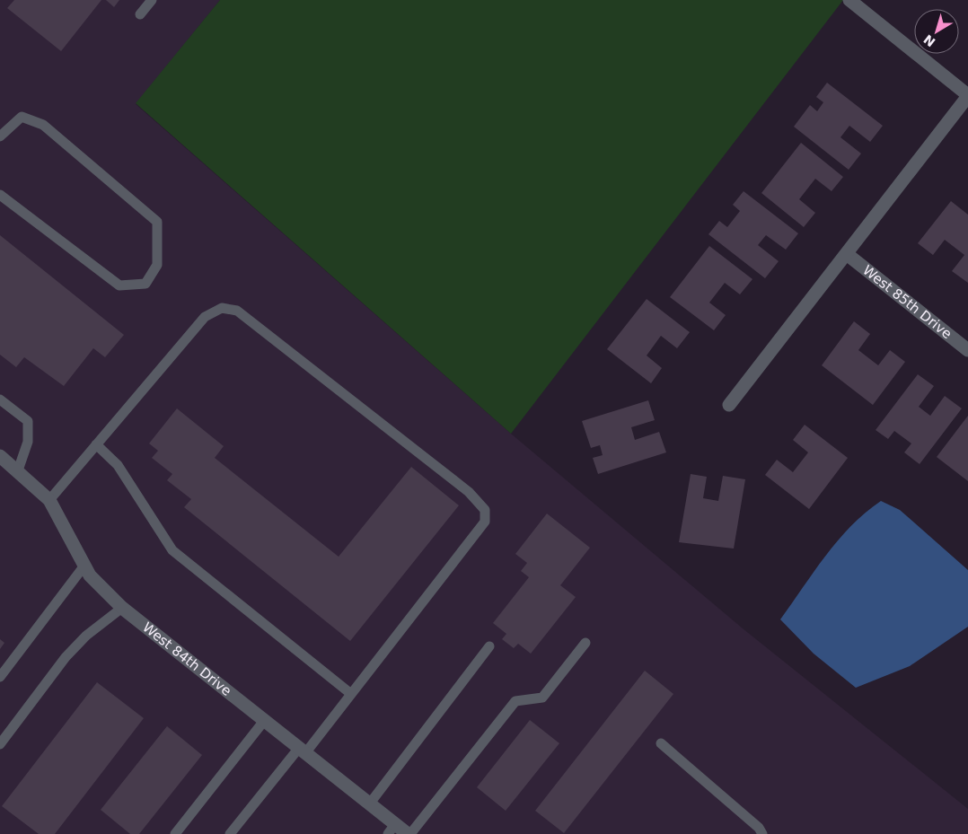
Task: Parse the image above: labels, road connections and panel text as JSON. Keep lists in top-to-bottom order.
{
  "streets": {
    "street": ["West 85th Drive", "West 84th Drive"]
  },
  "north": "bottom left"
}
